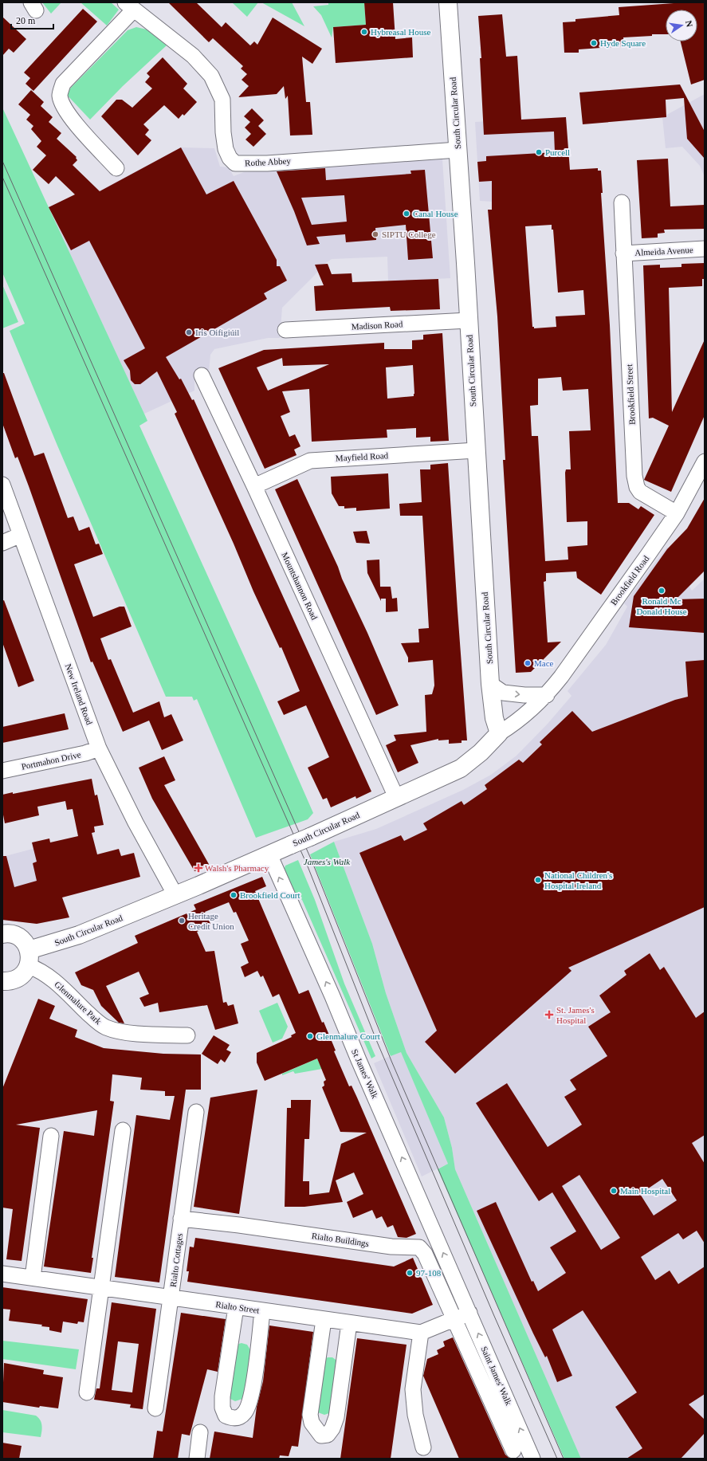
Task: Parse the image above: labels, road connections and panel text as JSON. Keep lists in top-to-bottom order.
{
  "streets": {
    "main road": ["South Circular Road"],
    "street": [
      "Rothe Abbey",
      "Almeida Avenue",
      "Madison Road",
      "Brookfield Street",
      "Mayfield Road",
      "Brookfield Road",
      "Mountshannon Road",
      "New Ireland Road",
      "Portmahon Drive",
      "Glenmalure Park",
      "St James' Walk",
      "Rialto Buildings",
      "Rialto Cottages",
      "Rialto Street",
      "Saint James' Walk"
    ]
  },
  "crossings": [
    ["South Circular Road", "Rothe Abbey"],
    ["South Circular Road", "Madison Road"],
    ["South Circular Road", "Mayfield Road"],
    ["South Circular Road", "Brookfield Road"],
    ["South Circular Road", "Mountshannon Road"],
    ["South Circular Road", "New Ireland Road"],
    ["South Circular Road", "Glenmalure Park"],
    ["South Circular Road", "St James' Walk"],
    ["Almeida Avenue", "Brookfield Street"],
    ["Brookfield Street", "Brookfield Road"],
    ["Mayfield Road", "Mountshannon Road"],
    ["New Ireland Road", "Portmahon Drive"],
    ["St James' Walk", "Saint James' Walk"],
    ["Rialto Buildings", "Rialto Cottages"],
    ["Rialto Buildings", "Rialto Street"],
    ["Rialto Cottages", "Rialto Street"],
    ["Rialto Street", "Saint James' Walk"]
  ],
  "one_way": ["St James' Walk"],
  "parks": ["James's Walk"],
  "places": {
    "other": [
      "Hybreasal House",
      "Hyde Square",
      "Purcell",
      "Canal House",
      "SIPTU College",
      "Iris Oifigiúil",
      "Ronald Mc Donald House",
      "Mace",
      "National Children's Hospital Ireland",
      "Brookfield Court",
      "Heritage Credit Union",
      "Glenmalure Court",
      "Main Hospital",
      "97-108"
    ],
    "health": ["Walsh's Pharmacy", "St. James's Hospital"]
  },
  "scale_bar": "20 m",
  "north": "right"
}
